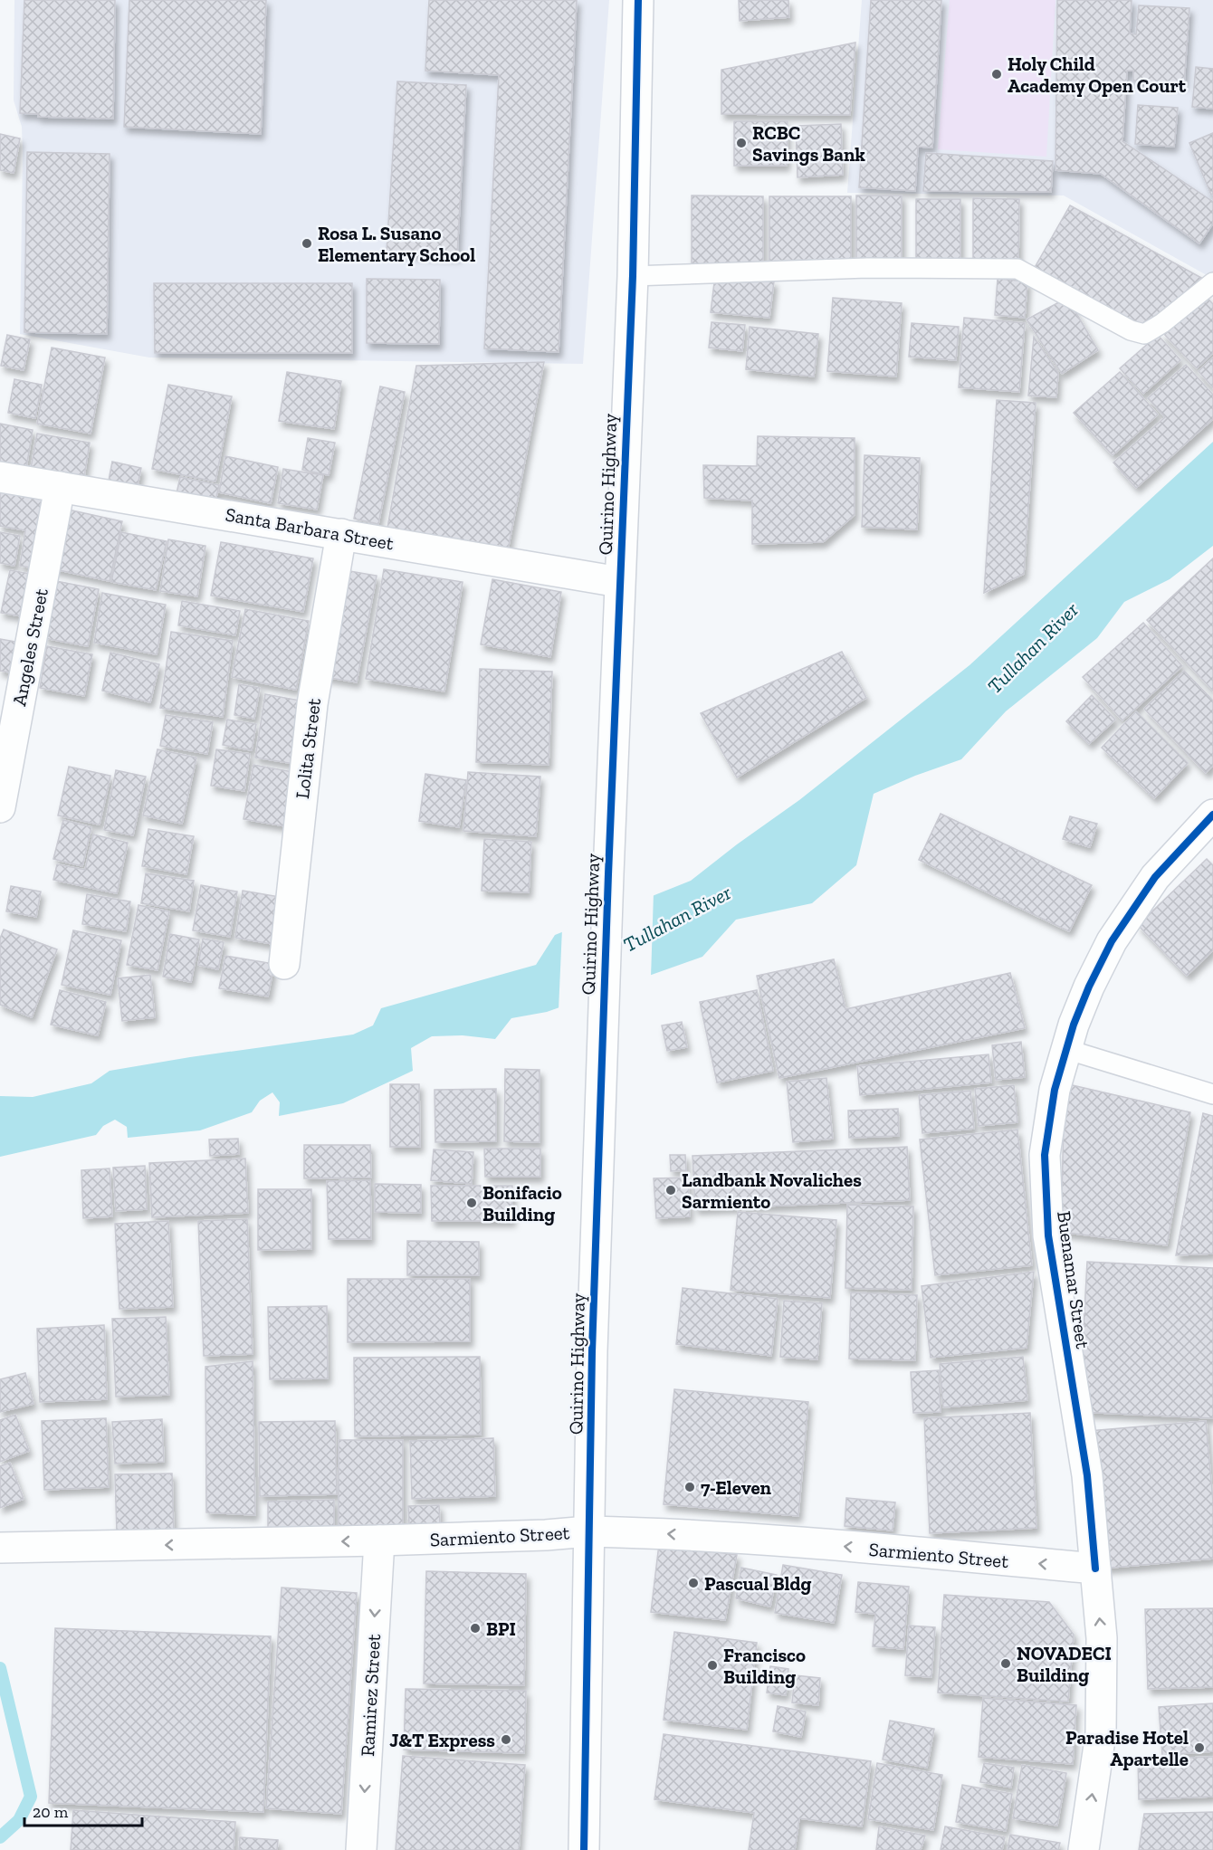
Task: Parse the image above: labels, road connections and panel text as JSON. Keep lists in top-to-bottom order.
{
  "streets": {
    "street": [
      "Quirino Highway",
      "Santa Barbara Street",
      "Angeles Street",
      "Lolita Street",
      "Buenamar Street",
      "Sarmiento Street",
      "Ramirez Street"
    ]
  },
  "crossings": [
    ["Quirino Highway", "Santa Barbara Street"],
    ["Quirino Highway", "Sarmiento Street"],
    ["Santa Barbara Street", "Angeles Street"],
    ["Santa Barbara Street", "Lolita Street"],
    ["Buenamar Street", "Sarmiento Street"],
    ["Sarmiento Street", "Ramirez Street"]
  ],
  "one_way": ["Sarmiento Street", "Ramirez Street"],
  "water": ["Tullahan River"],
  "places": [
    "Holy Child Academy Open Court",
    "RCBC Savings Bank",
    "Rosa L. Susano Elementary School",
    "Landbank Novaliches Sarmiento",
    "Bonifacio Building",
    "7-Eleven",
    "Pascual Bldg",
    "BPI",
    "NOVADECI Building",
    "Francisco Building",
    "J&T Express",
    "Paradise Hotel Apartelle"
  ],
  "scale_bar": "20 m"
}
